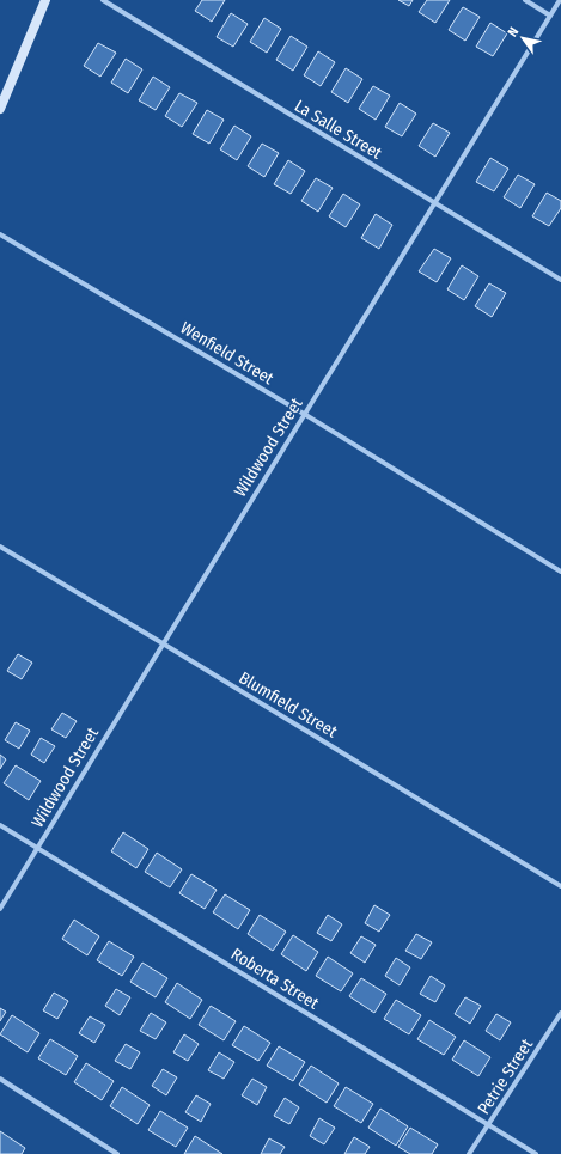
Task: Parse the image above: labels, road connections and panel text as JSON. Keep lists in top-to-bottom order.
{
  "streets": {
    "street": [
      "La Salle Street",
      "Wenfield Street",
      "Wildwood Street",
      "Blumfield Street",
      "Roberta Street",
      "Petrie Street"
    ]
  },
  "crossings": [
    ["La Salle Street", "Wildwood Street"],
    ["Wenfield Street", "Wildwood Street"],
    ["Wildwood Street", "Blumfield Street"],
    ["Wildwood Street", "Roberta Street"],
    ["Roberta Street", "Petrie Street"]
  ],
  "north": "top left"
}
